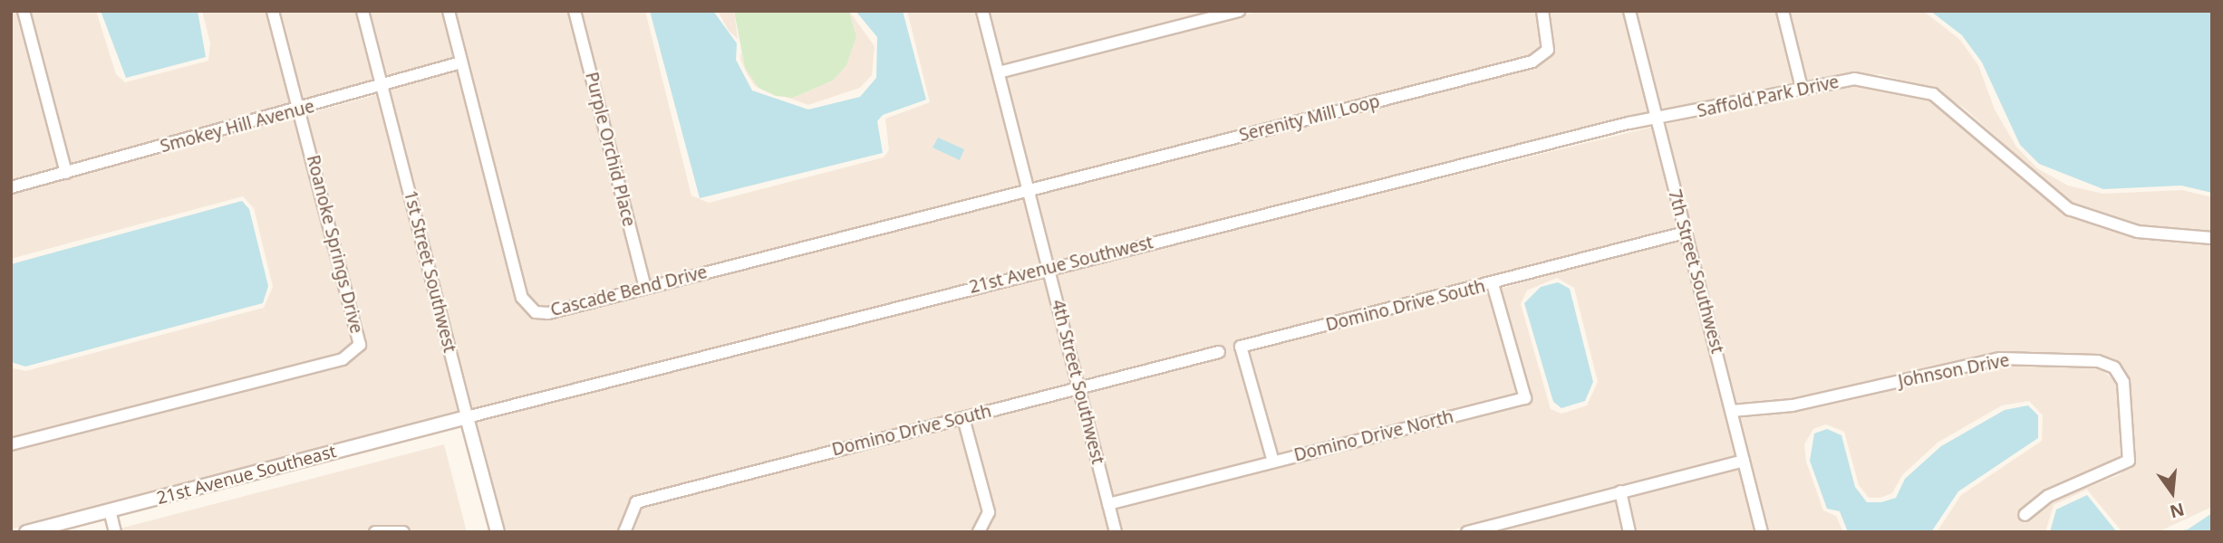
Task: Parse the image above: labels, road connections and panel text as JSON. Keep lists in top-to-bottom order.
{
  "streets": {
    "street": [
      "Saffold Park Drive",
      "Serenity Mill Loop",
      "Smokey Hill Avenue",
      "Purple Orchid Place",
      "Roanoke Springs Drive",
      "21st Avenue Southwest",
      "1st Street Southwest",
      "7th Street Southwest",
      "Cascade Bend Drive",
      "Domino Drive South",
      "Johnson Drive",
      "4th Street Southwest",
      "Domino Drive North",
      "21st Avenue Southeast"
    ]
  },
  "crossings": [
    ["Saffold Park Drive", "21st Avenue Southwest"],
    ["Saffold Park Drive", "7th Street Southwest"],
    ["Serenity Mill Loop", "Cascade Bend Drive"],
    ["Serenity Mill Loop", "4th Street Southwest"],
    ["Smokey Hill Avenue", "Roanoke Springs Drive"],
    ["Smokey Hill Avenue", "1st Street Southwest"],
    ["Smokey Hill Avenue", "Cascade Bend Drive"],
    ["Purple Orchid Place", "Cascade Bend Drive"],
    ["21st Avenue Southwest", "1st Street Southwest"],
    ["21st Avenue Southwest", "7th Street Southwest"],
    ["21st Avenue Southwest", "4th Street Southwest"],
    ["21st Avenue Southwest", "21st Avenue Southeast"],
    ["1st Street Southwest", "21st Avenue Southeast"],
    ["7th Street Southwest", "Domino Drive South"],
    ["7th Street Southwest", "Johnson Drive"],
    ["Cascade Bend Drive", "4th Street Southwest"],
    ["Domino Drive South", "4th Street Southwest"],
    ["Domino Drive South", "Domino Drive North"],
    ["4th Street Southwest", "Domino Drive North"]
  ],
  "north": "bottom"
}
